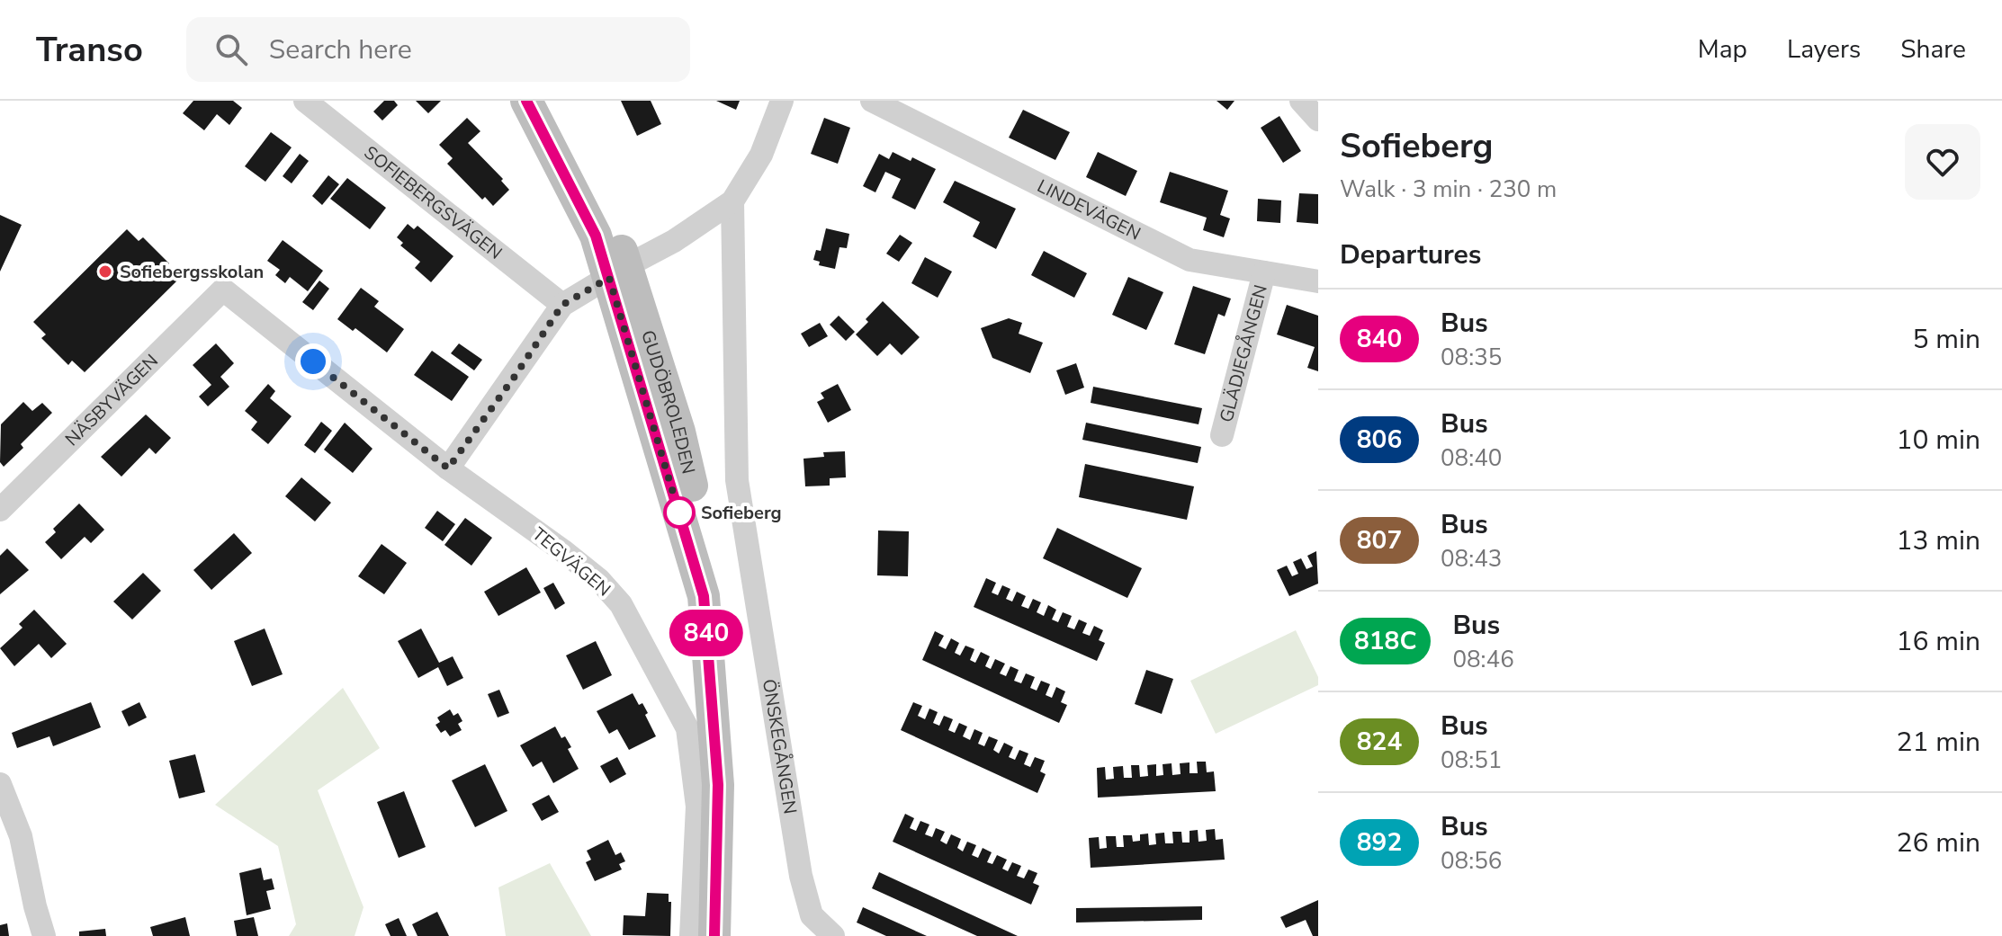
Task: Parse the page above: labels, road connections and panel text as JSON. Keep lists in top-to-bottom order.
{
  "streets": {
    "main road": ["GUDÖBROLEDEN"],
    "street": [
      "SOFIEBERGSVÄGEN",
      "LINDEVÄGEN",
      "GLÄDJEGÅNGEN",
      "NÄSBYVÄGEN",
      "TEGVÄGEN",
      "ÖNSKEGÅNGEN"
    ]
  },
  "crossings": [
    ["LINDEVÄGEN", "GLÄDJEGÅNGEN"],
    ["NÄSBYVÄGEN", "TEGVÄGEN"]
  ],
  "places": ["Sofiebergsskolan", "Sofieberg"],
  "lines": ["bus line 840"],
  "page": {
    "header": "Transo",
    "search": "Search here",
    "nav": ["Map", "Layers", "Share"],
    "on_map": "840",
    "heading": [
      ["Sofieberg", "Walk · 3 min · 230 m"],
      "Departures"
    ],
    "list": [
      {
        "mark": "840",
        "name": "Bus",
        "note": "08:35",
        "value": "5 min"
      },
      {
        "mark": "806",
        "name": "Bus",
        "note": "08:40",
        "value": "10 min"
      },
      {
        "mark": "807",
        "name": "Bus",
        "note": "08:43",
        "value": "13 min"
      },
      {
        "mark": "818C",
        "name": "Bus",
        "note": "08:46",
        "value": "16 min"
      },
      {
        "mark": "824",
        "name": "Bus",
        "note": "08:51",
        "value": "21 min"
      },
      {
        "mark": "892",
        "name": "Bus",
        "note": "08:56",
        "value": "26 min"
      }
    ]
  }
}
